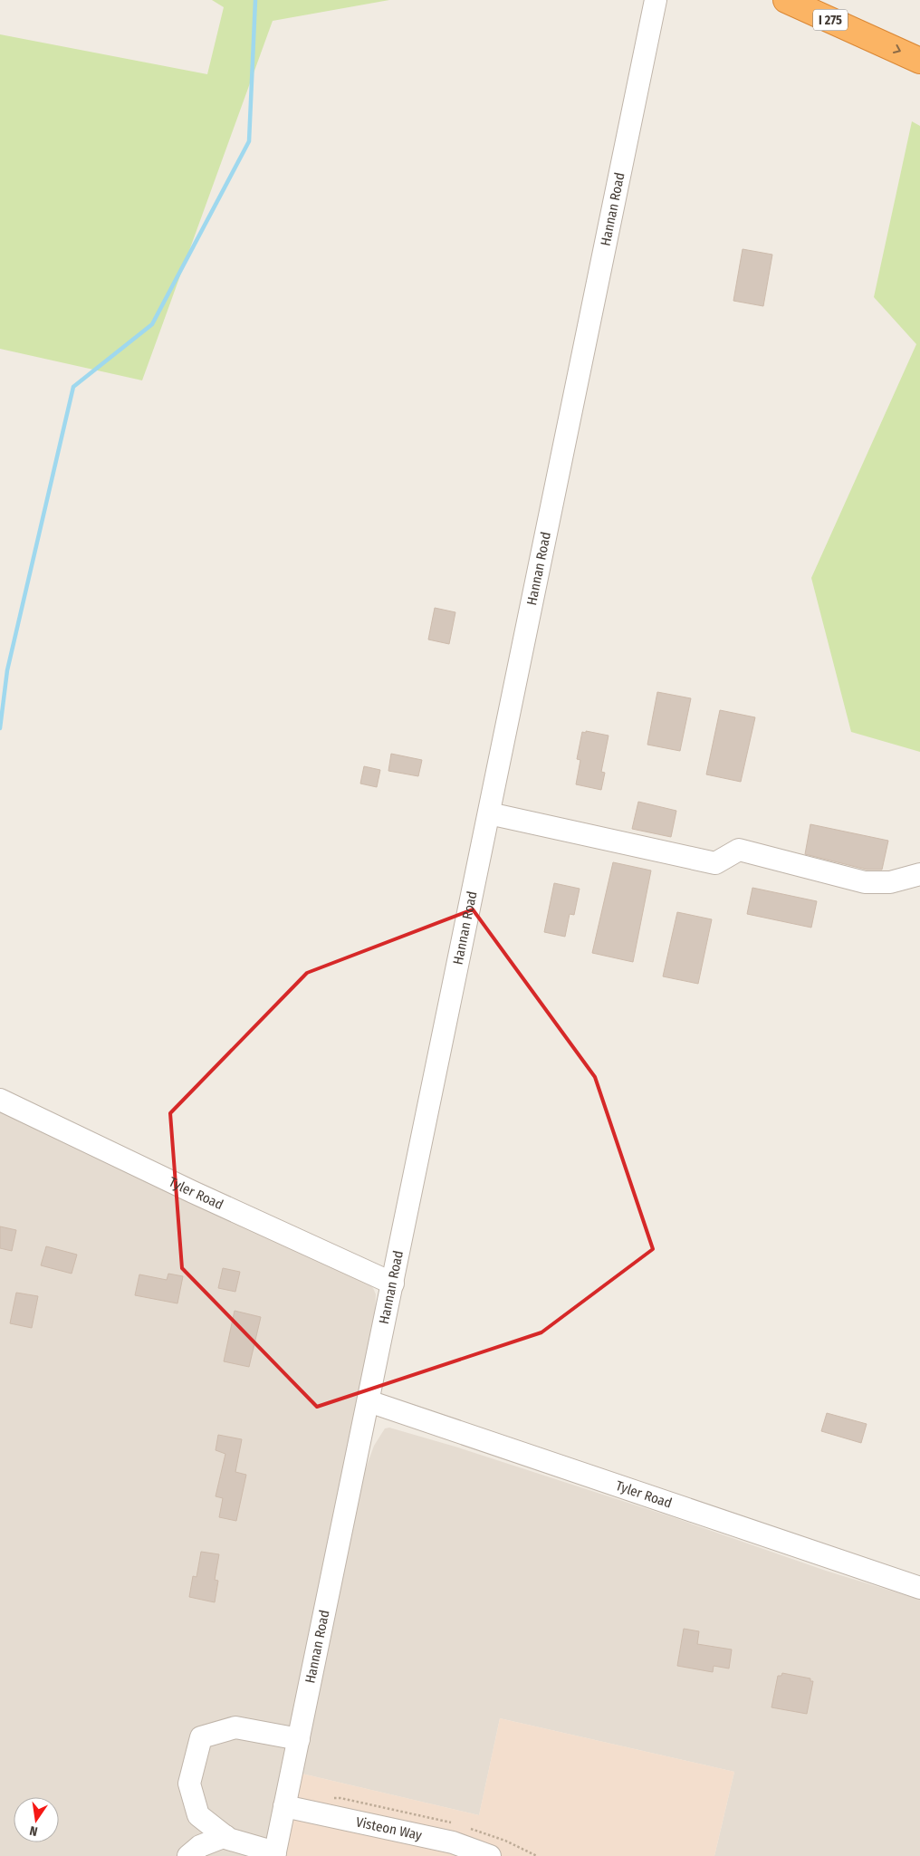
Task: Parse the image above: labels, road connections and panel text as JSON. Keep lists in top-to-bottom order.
{
  "streets": {
    "highway": ["I 275"],
    "street": ["Hannan Road", "Tyler Road", "Visteon Way"]
  },
  "crossings": [
    ["Hannan Road", "Tyler Road"],
    ["Hannan Road", "Visteon Way"]
  ],
  "north": "bottom"
}
